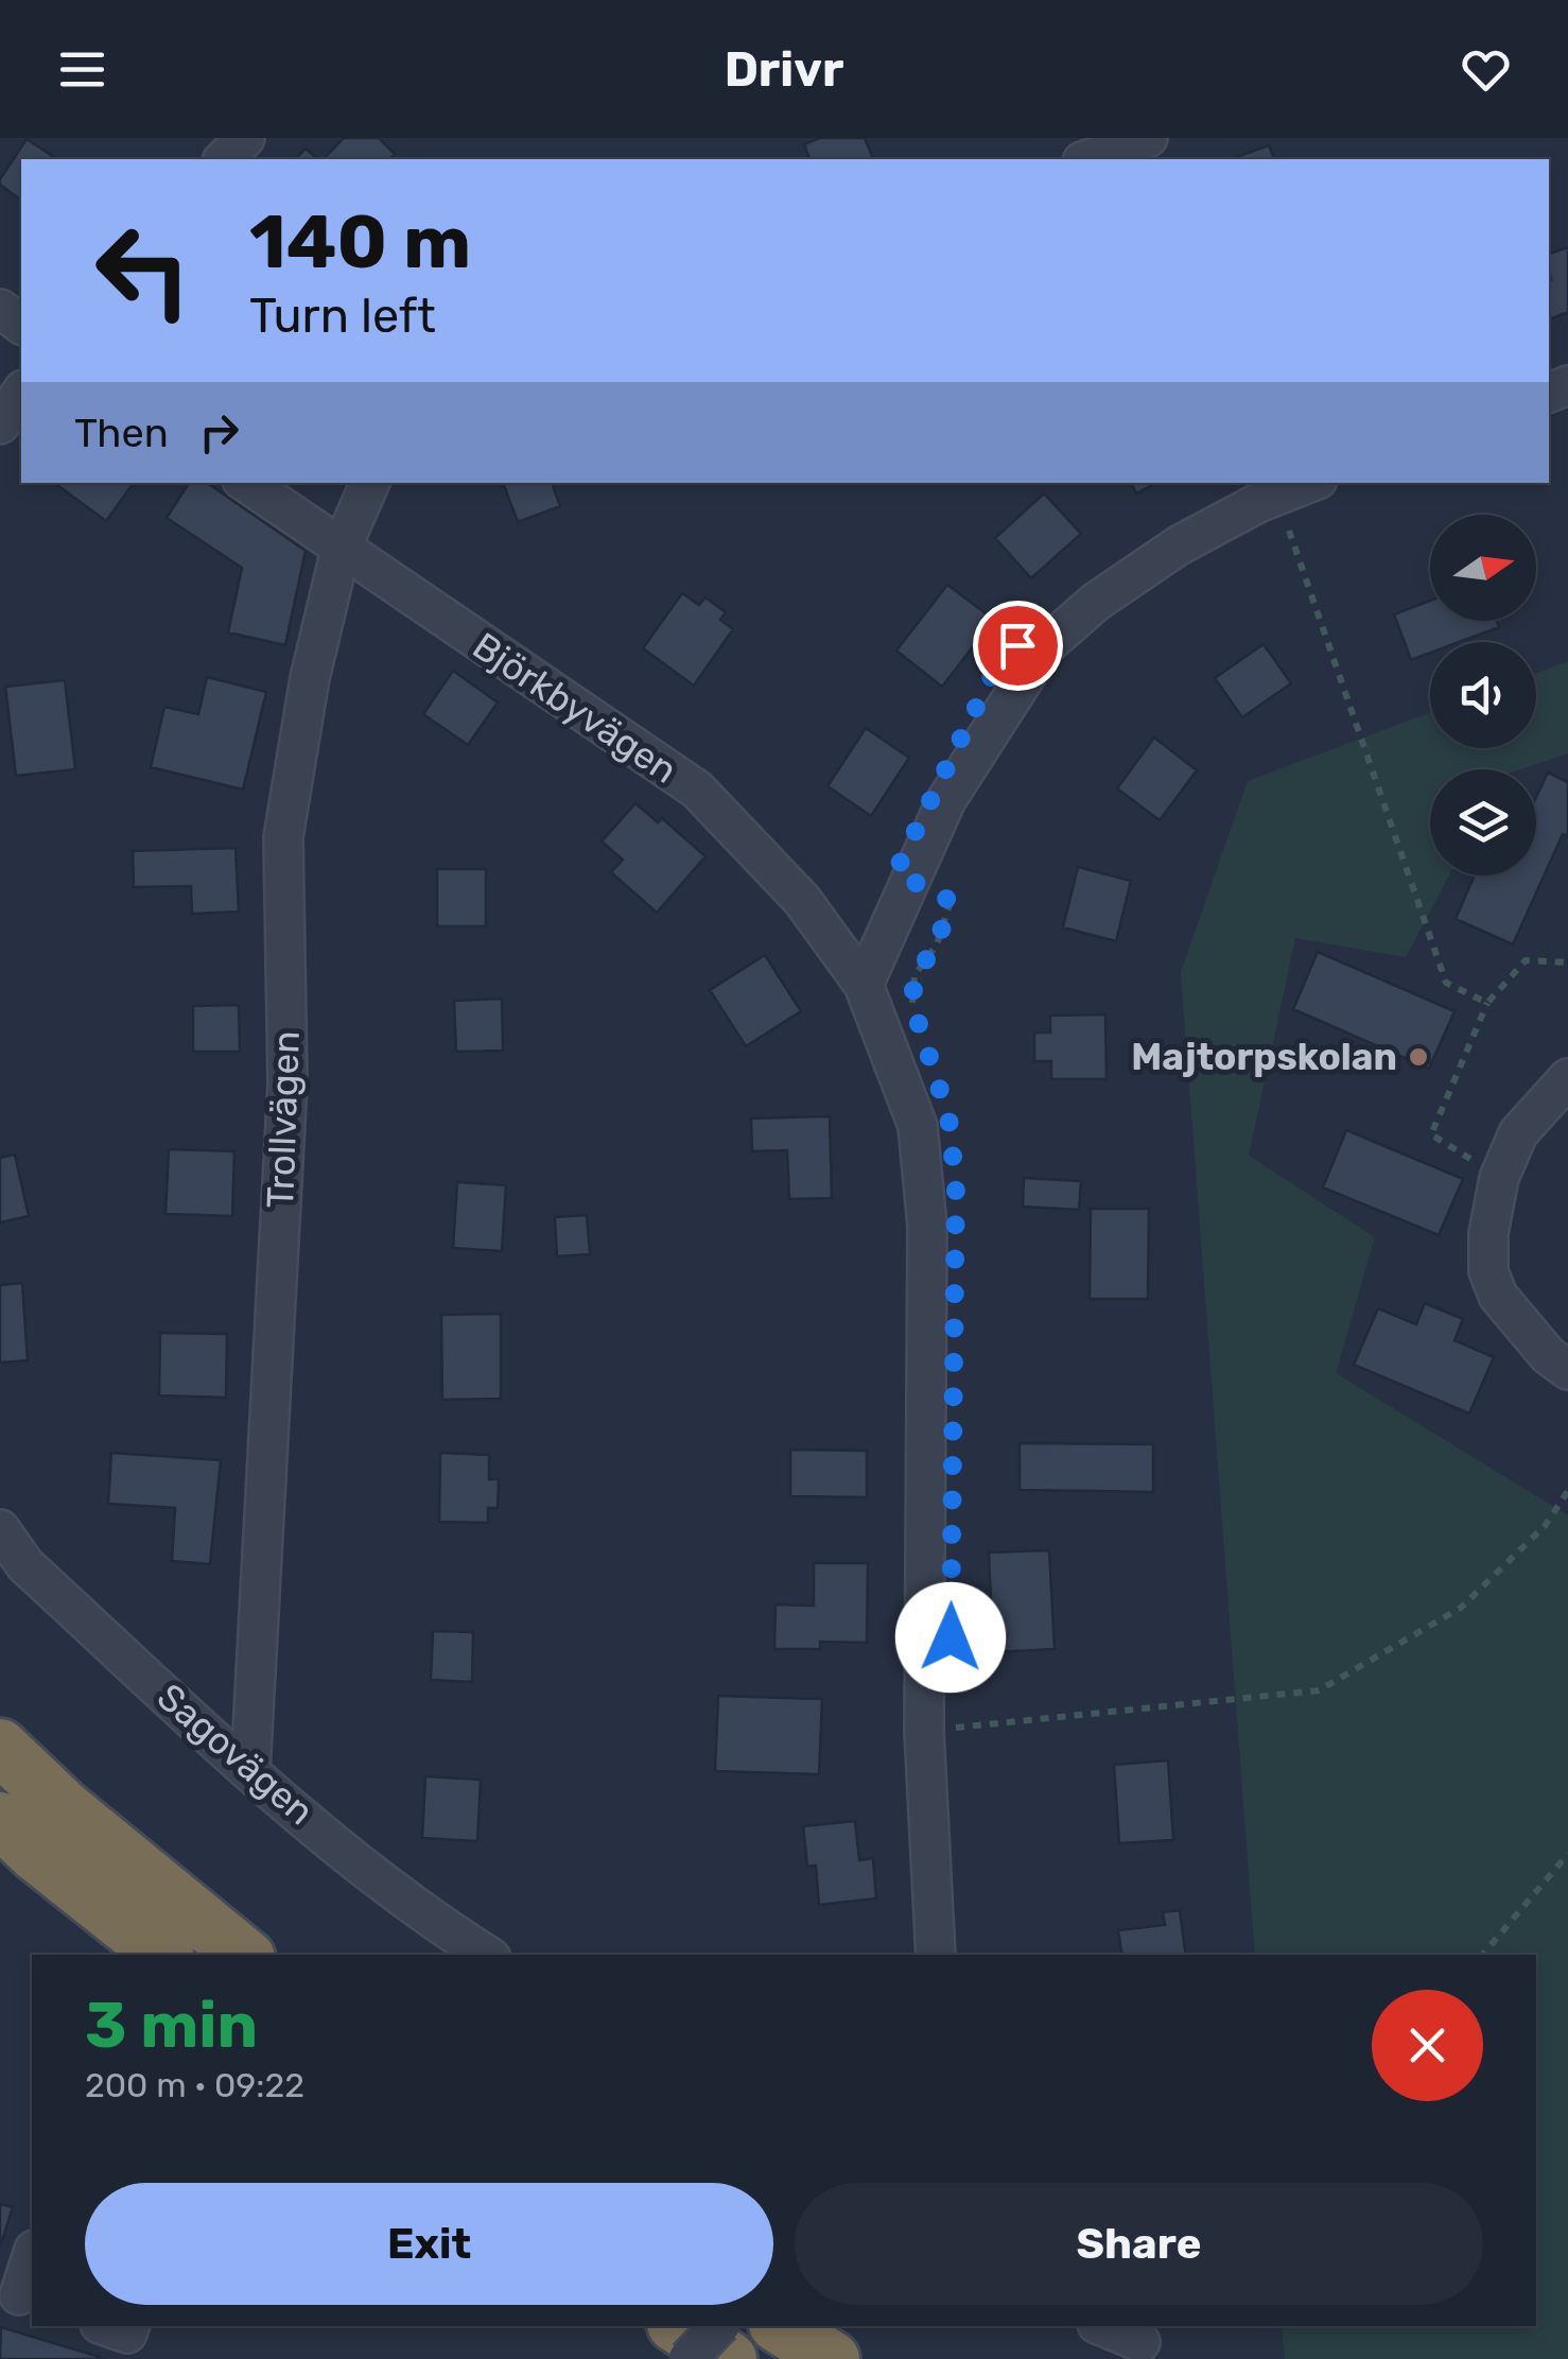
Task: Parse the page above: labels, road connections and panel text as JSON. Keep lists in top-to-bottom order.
{
  "streets": {
    "street": ["Björkbyvägen", "Trollvägen", "Sagovägen"]
  },
  "crossings": [
    ["Björkbyvägen", "Trollvägen"],
    ["Trollvägen", "Sagovägen"]
  ],
  "places": ["Majtorpskolan"],
  "north": "right",
  "page": {
    "header": "Drivr",
    "turn": ["140 m", "Turn left"],
    "then": "Then",
    "heading": ["3 min", "200 m · 09:22"],
    "buttons": ["Exit", "Share"]
  }
}
